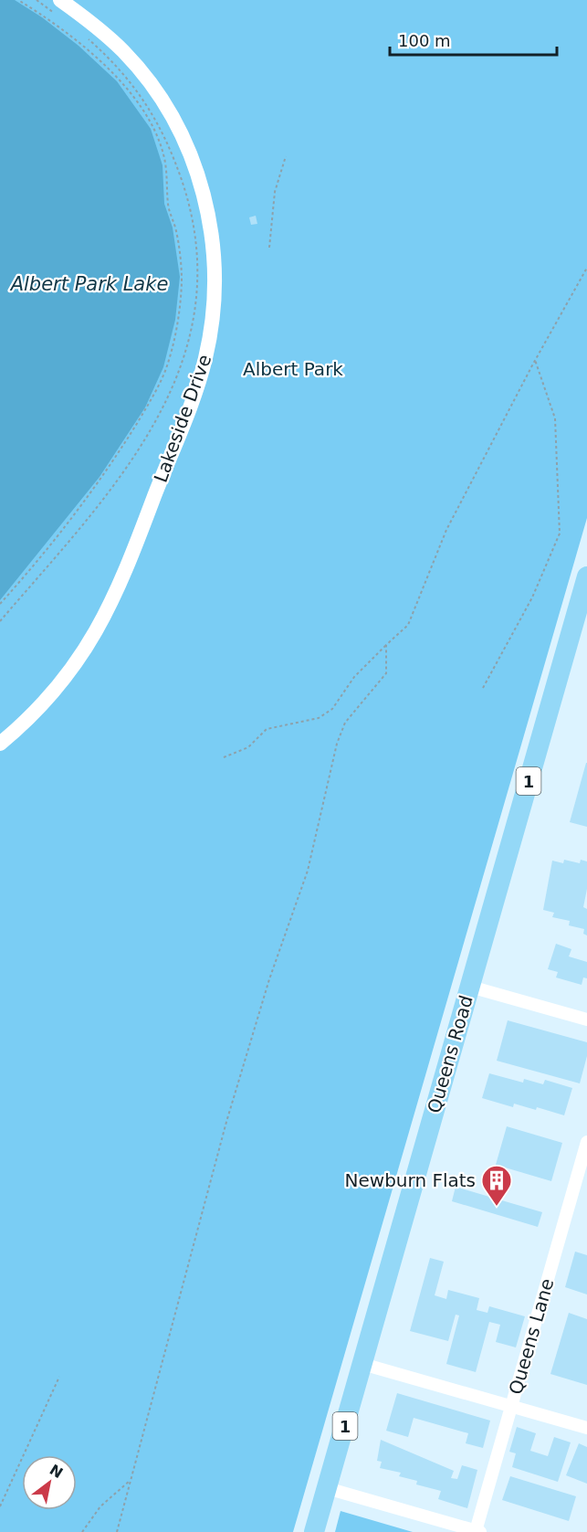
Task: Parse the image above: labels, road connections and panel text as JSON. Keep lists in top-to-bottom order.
{
  "streets": {
    "highway": ["1", "Queens Road"],
    "street": ["Lakeside Drive", "Queens Lane"]
  },
  "water": ["Albert Park Lake"],
  "parks": ["Albert Park"],
  "places": {
    "building": ["Newburn Flats"]
  },
  "scale_bar": "100 m",
  "north": "top right"
}
